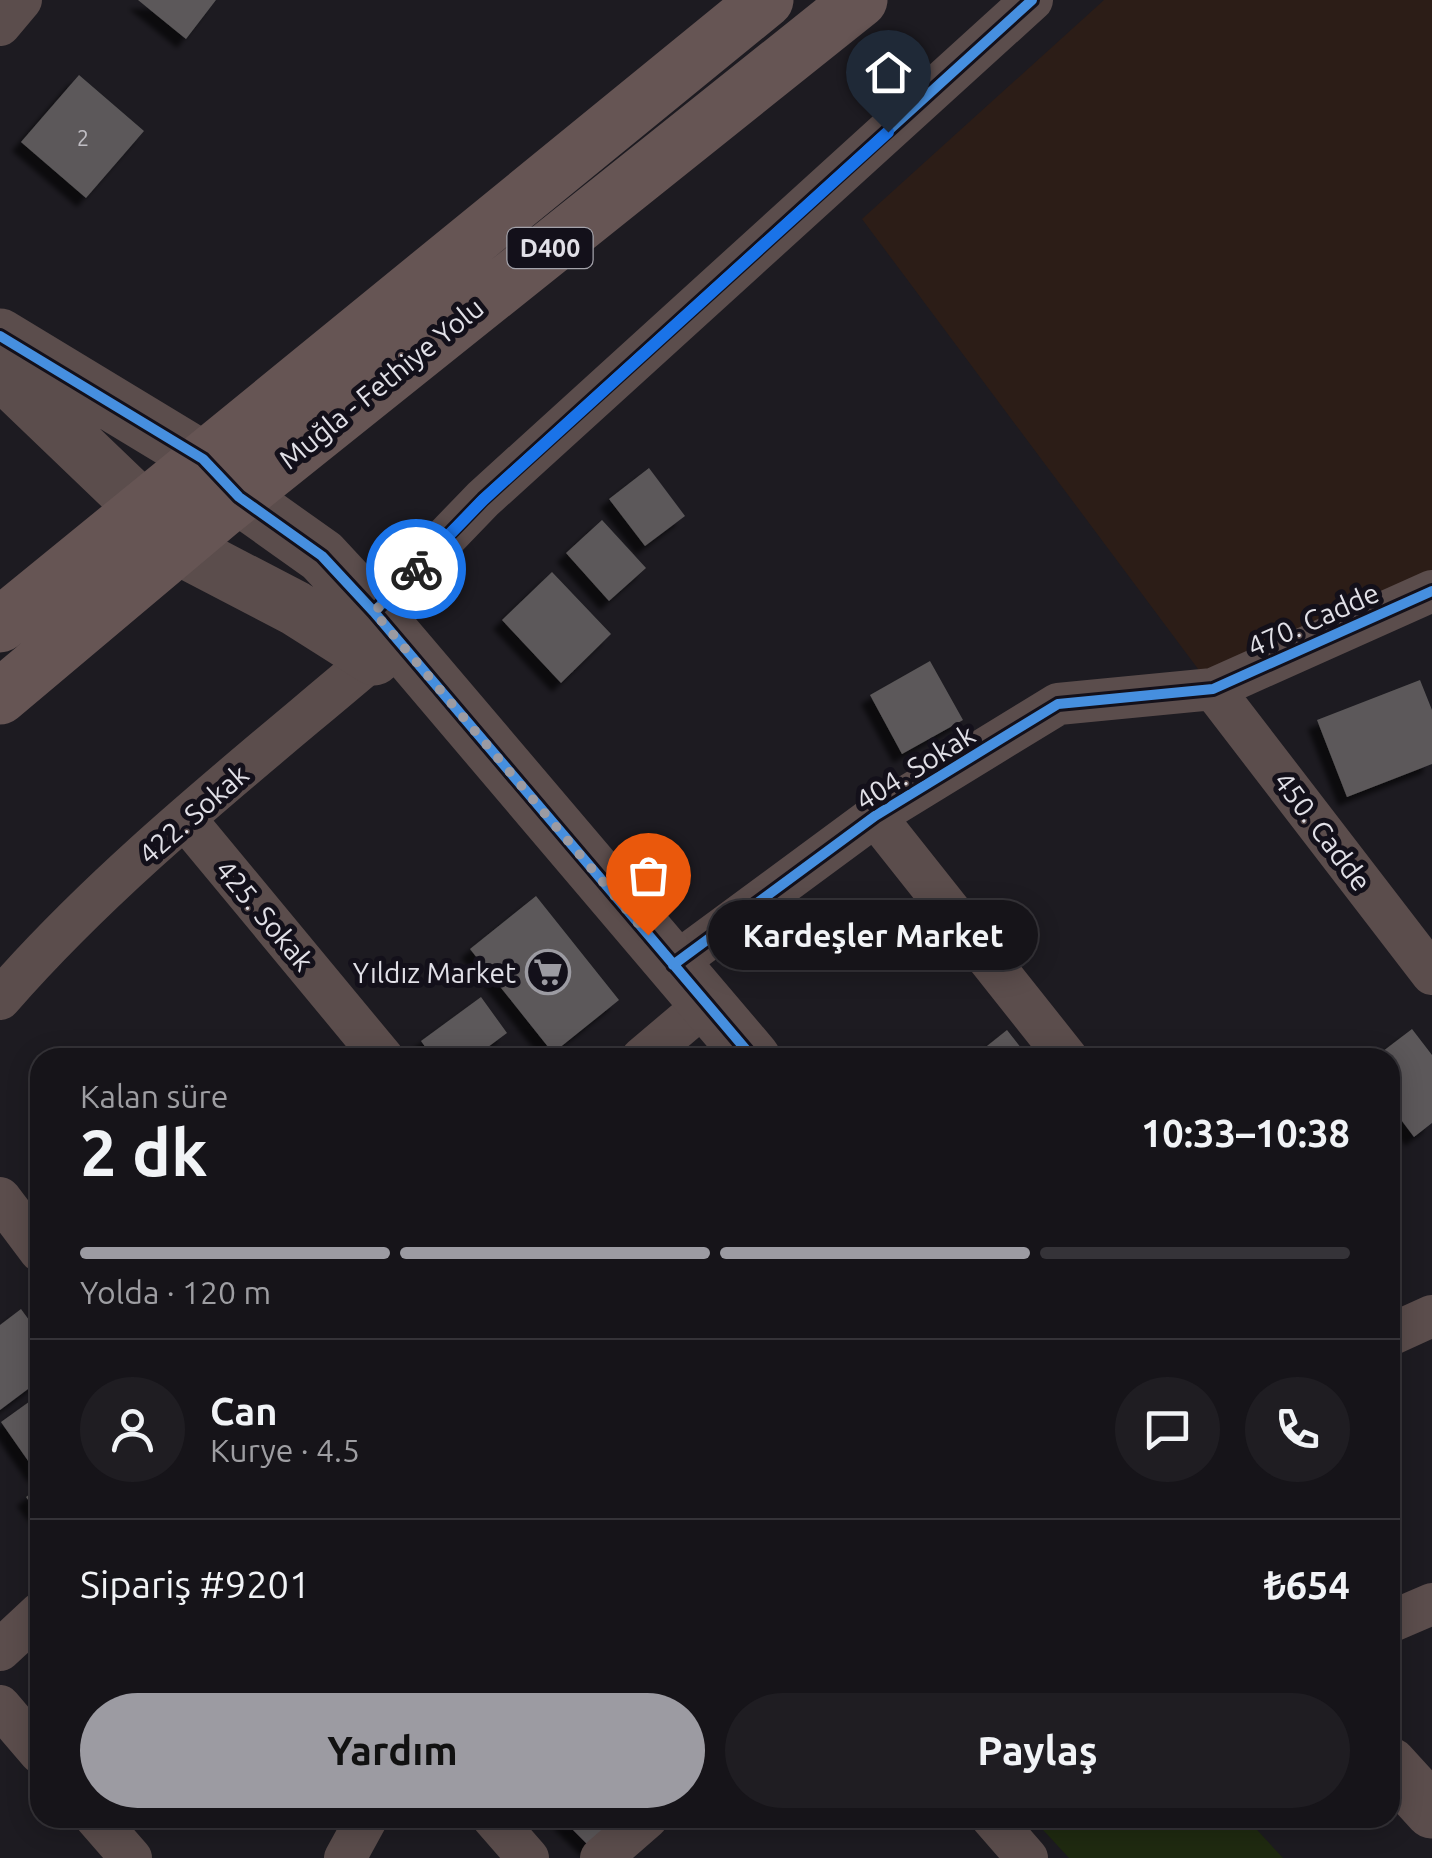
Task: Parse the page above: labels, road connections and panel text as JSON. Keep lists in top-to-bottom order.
{
  "streets": {
    "highway": ["D400", "Muğla - Fethiye Yolu"],
    "street": [
      "470. Cadde",
      "404. Sokak",
      "422. Sokak",
      "450. Cadde",
      "425. Sokak"
    ]
  },
  "crossings": [
    ["470. Cadde", "404. Sokak"],
    ["470. Cadde", "450. Cadde"],
    ["404. Sokak", "450. Cadde"],
    ["422. Sokak", "425. Sokak"]
  ],
  "places": {
    "other": ["Kardeşler Market"],
    "supermarket": ["Yıldız Market"]
  },
  "house_numbers": ["2"],
  "page": {
    "bubble": "Kardeşler Market",
    "heading": ["2 dk", "Kalan süre", "10:33–10:38"],
    "panel": [
      "Can",
      "Kurye · 4.5",
      "Sipariş #9201",
      "₺654"
    ],
    "bar": "Yolda · 120 m",
    "buttons": ["Yardım", "Paylaş"]
  }
}
